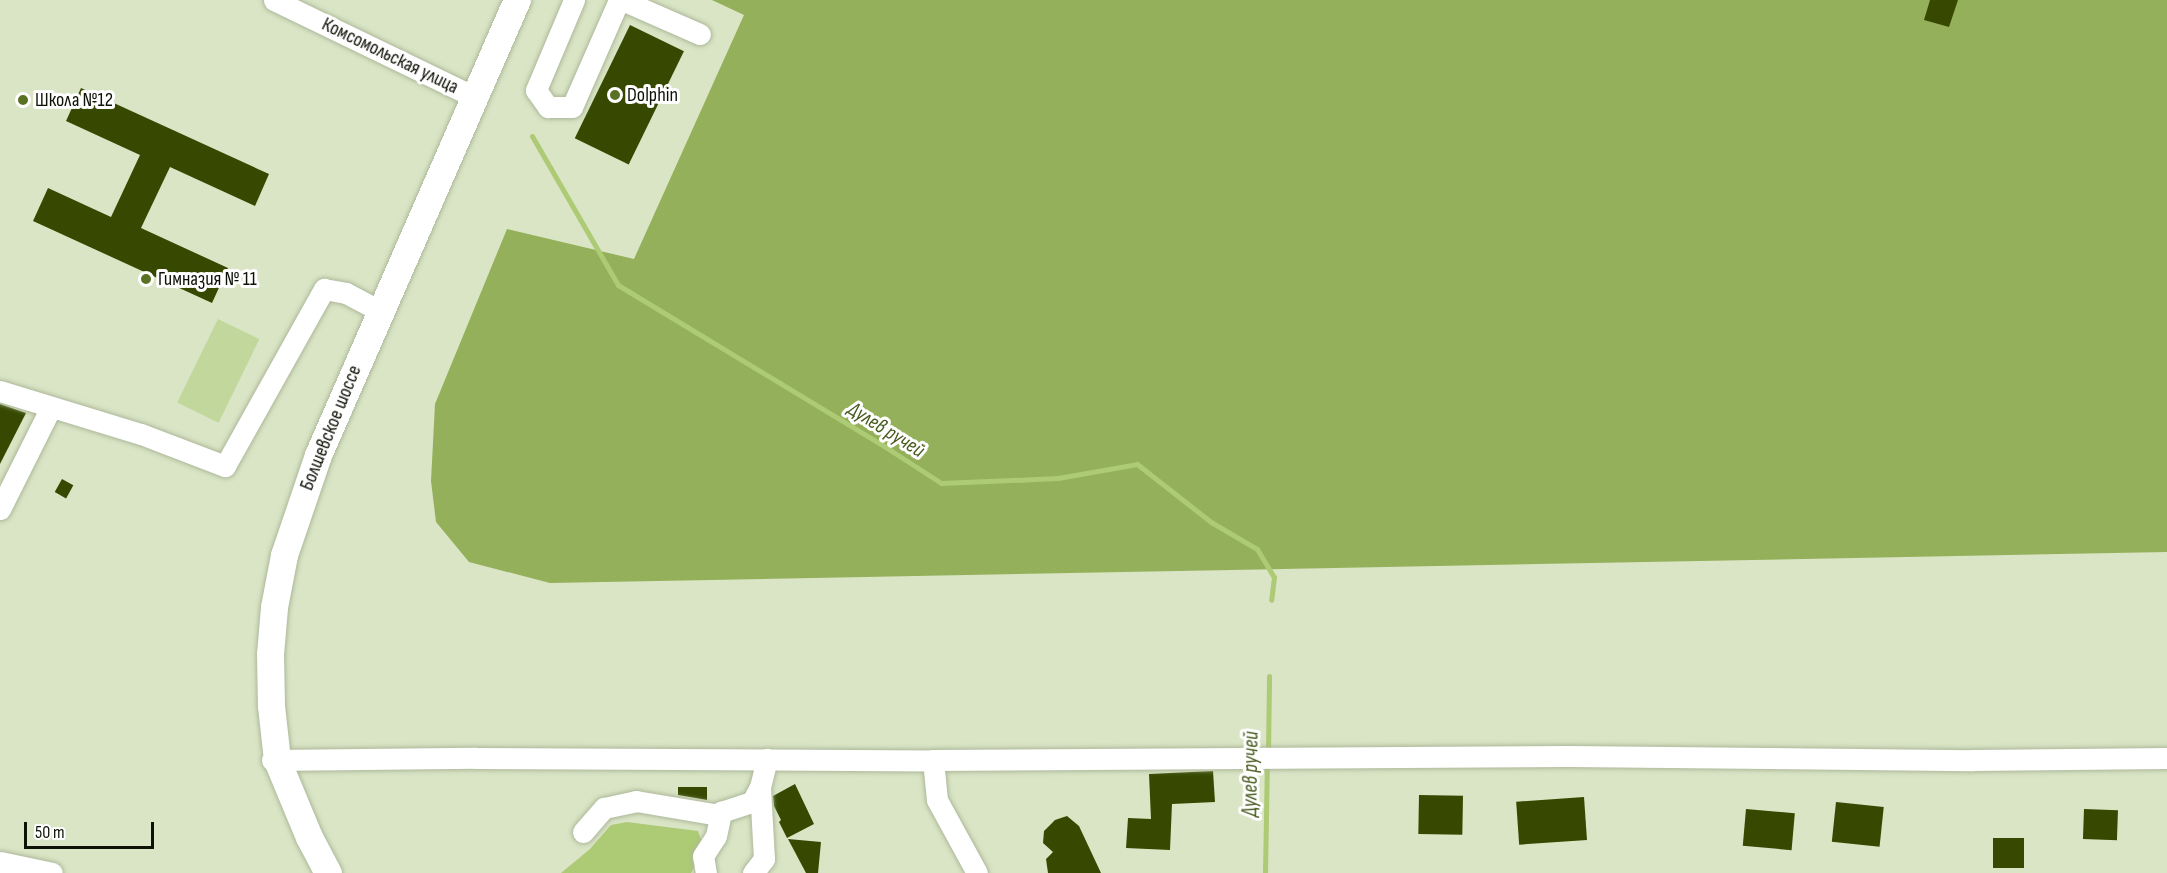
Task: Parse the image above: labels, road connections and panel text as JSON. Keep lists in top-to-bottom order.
{
  "streets": {
    "main road": ["Болшевское шоссе"],
    "street": ["Комсомольская улица"]
  },
  "crossings": [
    ["Комсомольская улица", "Болшевское шоссе"]
  ],
  "water": ["Дулев ручей"],
  "places": ["Dolphin", "Школа №12", "Гимназия № 11"],
  "scale_bar": "50 m"
}
